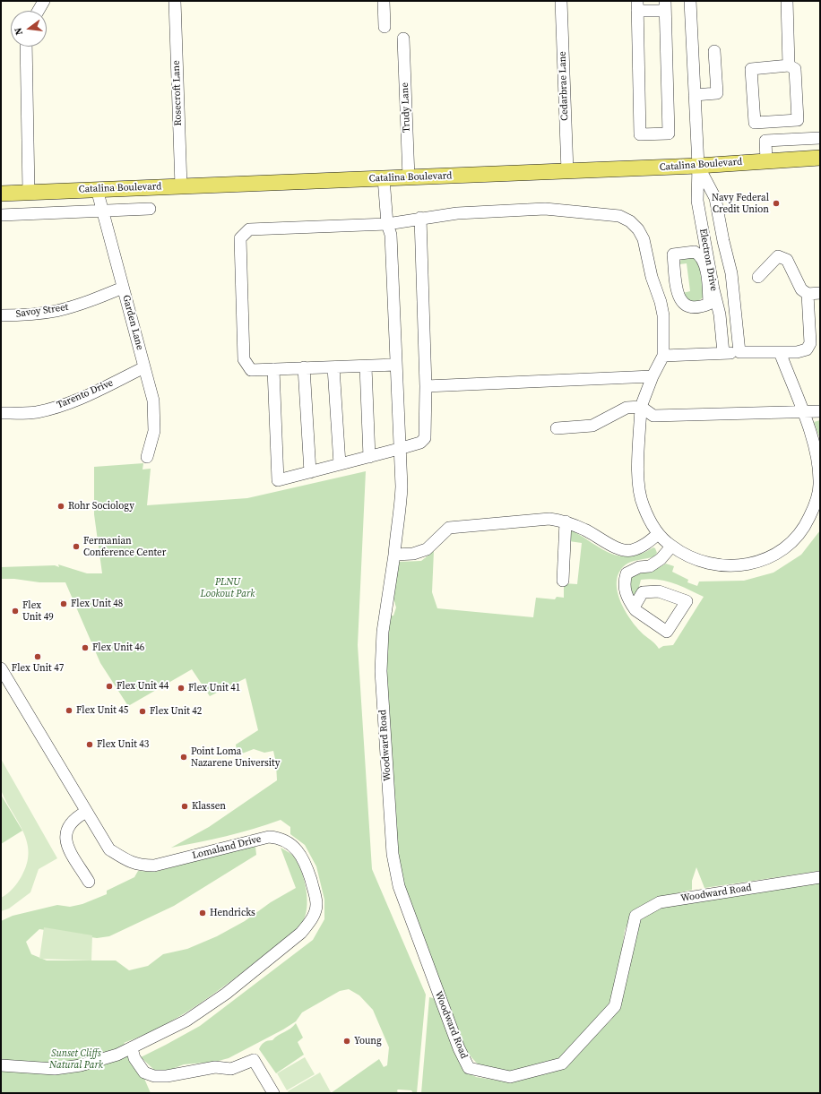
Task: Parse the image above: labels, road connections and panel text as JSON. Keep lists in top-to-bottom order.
{
  "streets": {
    "main road": ["Catalina Boulevard"],
    "street": [
      "Cedarbrae Lane",
      "Rosecroft Lane",
      "Trudy Lane",
      "Electron Drive",
      "Savoy Street",
      "Garden Lane",
      "Tarento Drive",
      "Woodward Road",
      "Lomaland Drive"
    ]
  },
  "crossings": [
    ["Cedarbrae Lane", "Catalina Boulevard"],
    ["Rosecroft Lane", "Catalina Boulevard"],
    ["Trudy Lane", "Catalina Boulevard"],
    ["Catalina Boulevard", "Electron Drive"],
    ["Catalina Boulevard", "Garden Lane"],
    ["Savoy Street", "Garden Lane"],
    ["Garden Lane", "Tarento Drive"]
  ],
  "parks": ["PLNU Lookout Park", "Sunset Cliffs Natural Park"],
  "places": [
    "Navy Federal Credit Union",
    "Rohr Sociology",
    "Fermanian Conference Center",
    "Flex Unit 48",
    "Flex Unit 49",
    "Flex Unit 46",
    "Flex Unit 47",
    "Flex Unit 44",
    "Flex Unit 41",
    "Flex Unit 45",
    "Flex Unit 42",
    "Flex Unit 43",
    "Point Loma Nazarene University",
    "Klassen",
    "Hendricks",
    "Young"
  ],
  "north": "left"
}
